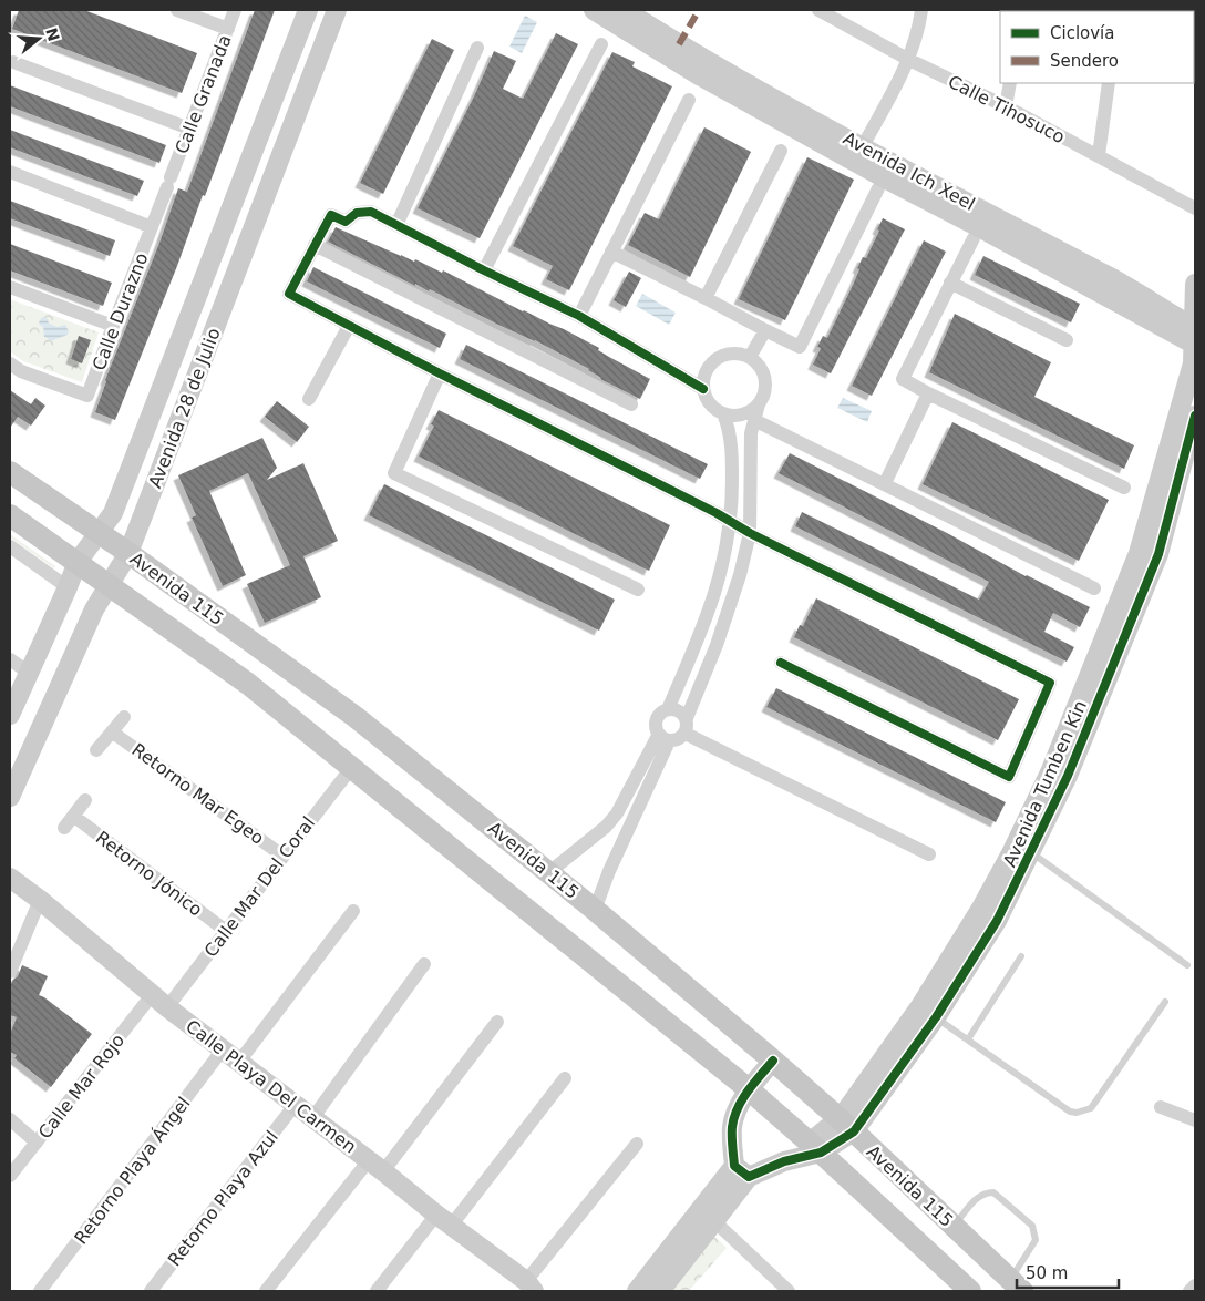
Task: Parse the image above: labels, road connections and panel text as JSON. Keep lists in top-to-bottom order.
{
  "streets": {
    "main road": ["Avenida 115"],
    "street": [
      "Calle Granada",
      "Calle Tihosuco",
      "Avenida Ich Xeel",
      "Calle Durazno",
      "Avenida 28 de Julio",
      "Avenida Tumben Kin",
      "Retorno Mar Egeo",
      "Retorno Jónico",
      "Calle Mar Del Coral",
      "Calle Mar Rojo",
      "Calle Playa Del Carmen",
      "Retorno Playa Ángel",
      "Retorno Playa Azul"
    ]
  },
  "crossings": [
    ["Calle Granada", "Calle Durazno"],
    ["Avenida Ich Xeel", "Avenida Tumben Kin"],
    ["Avenida 28 de Julio", "Avenida 115"],
    ["Avenida 115", "Avenida Tumben Kin"],
    ["Avenida 115", "Calle Mar Del Coral"],
    ["Retorno Mar Egeo", "Calle Mar Del Coral"],
    ["Retorno Jónico", "Calle Mar Del Coral"],
    ["Calle Mar Del Coral", "Calle Playa Del Carmen"],
    ["Calle Mar Rojo", "Calle Playa Del Carmen"],
    ["Calle Playa Del Carmen", "Retorno Playa Ángel"],
    ["Calle Playa Del Carmen", "Retorno Playa Azul"]
  ],
  "legend": ["Ciclovía", "Sendero"],
  "scale_bar": "50 m",
  "north": "right"
}
